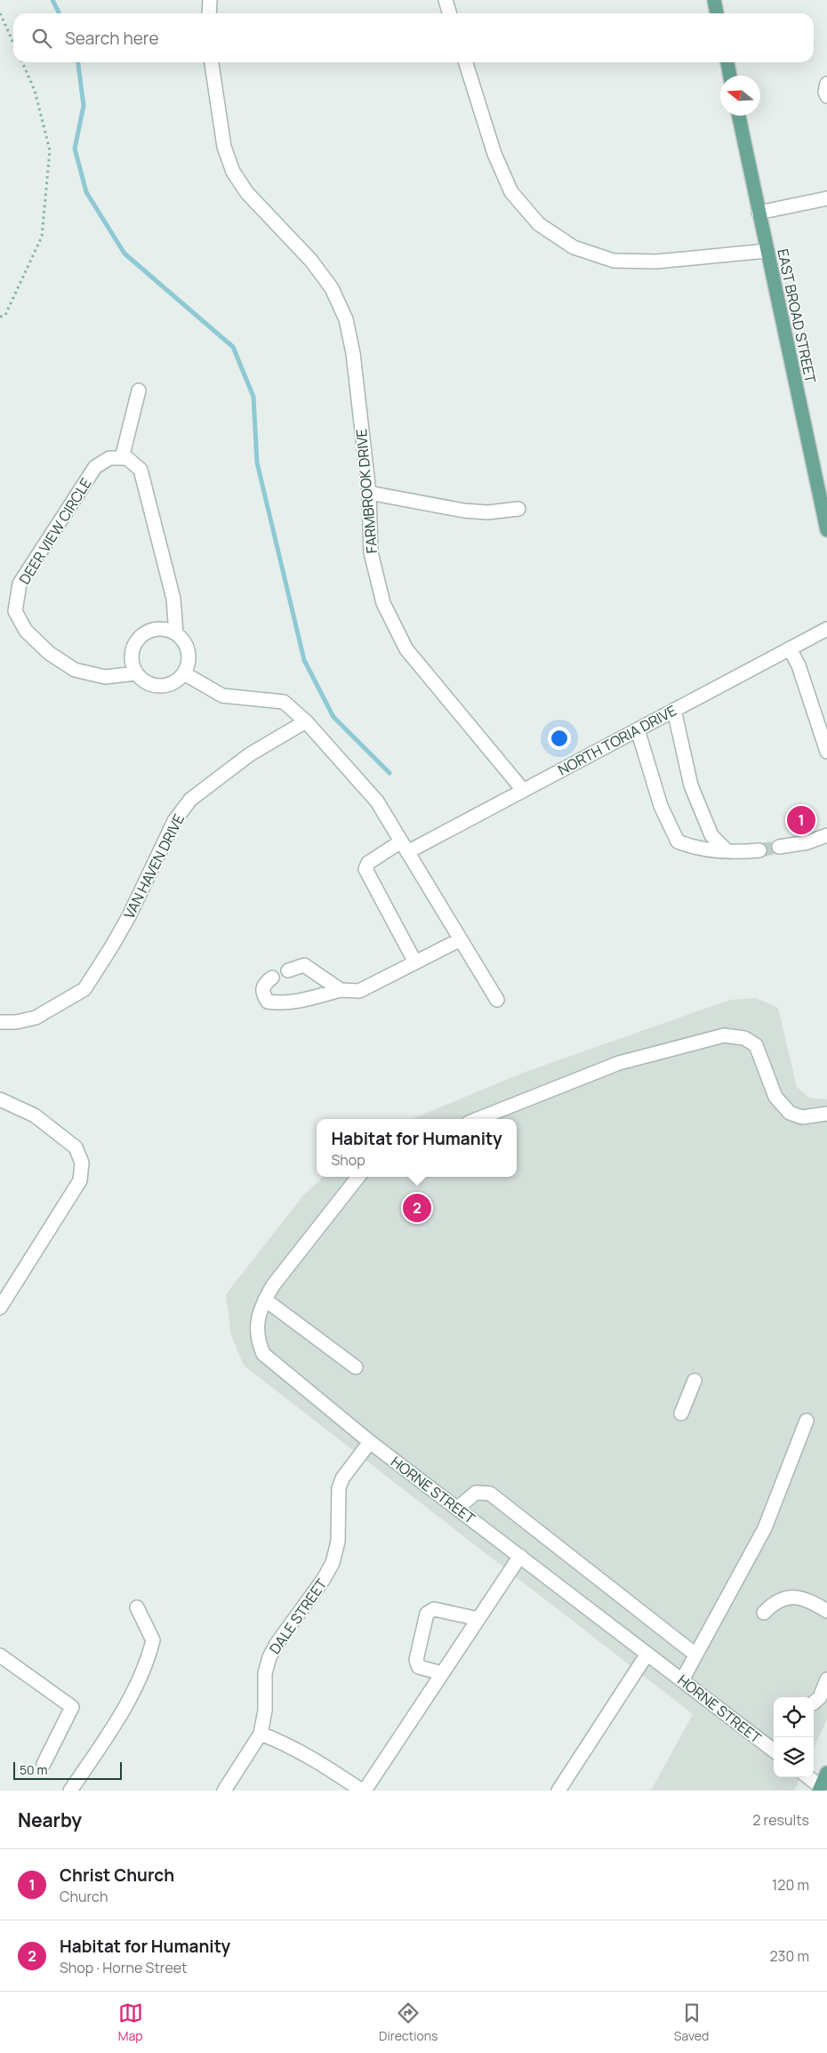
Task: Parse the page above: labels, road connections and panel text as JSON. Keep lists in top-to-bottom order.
{
  "streets": {
    "main road": ["EAST BROAD STREET"],
    "street": [
      "FARMBROOK DRIVE",
      "DEER VIEW CIRCLE",
      "NORTH TORIA DRIVE",
      "VAN HAVEN DRIVE",
      "HORNE STREET",
      "DALE STREET"
    ]
  },
  "crossings": [
    ["FARMBROOK DRIVE", "NORTH TORIA DRIVE"],
    ["HORNE STREET", "DALE STREET"]
  ],
  "scale_bar": "50 m",
  "north": "left",
  "page": {
    "search": "Search here",
    "pins": ["1", "2"],
    "popup": ["Habitat for Humanity", "Shop"],
    "scale": "50 m",
    "heading": ["Nearby", "2 results"],
    "list": [
      {
        "mark": "1",
        "name": "Christ Church",
        "note": "Church",
        "value": "120 m"
      },
      {
        "mark": "2",
        "name": "Habitat for Humanity",
        "note": "Shop · Horne Street",
        "value": "230 m"
      }
    ],
    "nav": ["Map", "Directions", "Saved"]
  }
}
